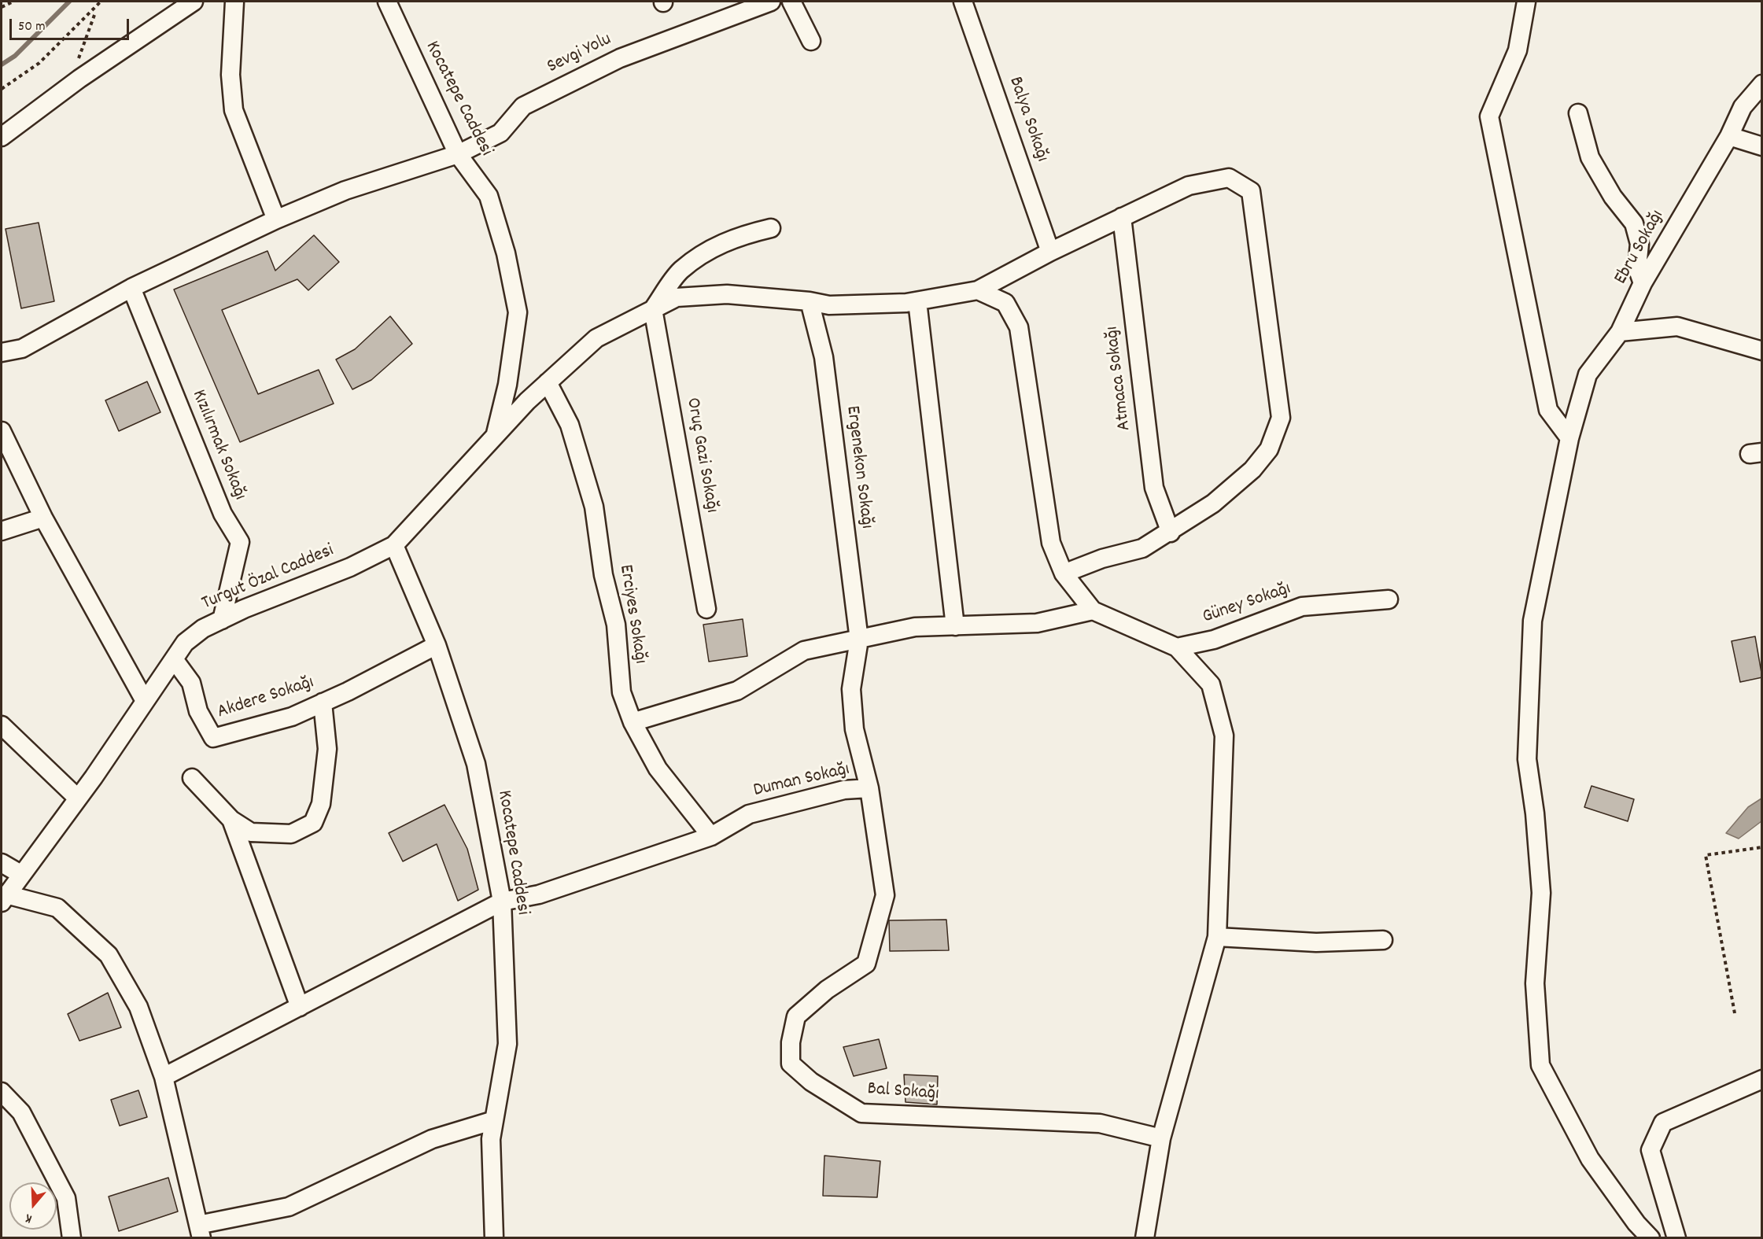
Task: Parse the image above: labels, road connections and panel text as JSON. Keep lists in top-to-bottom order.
{
  "streets": {
    "street": [
      "Sevgi Yolu",
      "Kocatepe Caddesi",
      "Balya Sokağı",
      "Ebru Sokağı",
      "Atmaca Sokağı",
      "Kızılırmak Sokağı",
      "Oruç Gazi Sokağı",
      "Ergenekon Sokağı",
      "Turgut Özal Caddesi",
      "Güney Sokağı",
      "Erciyes Sokağı",
      "Akdere Sokağı",
      "Duman Sokağı",
      "Bal Sokağı"
    ]
  },
  "crossings": [
    ["Sevgi Yolu", "Kocatepe Caddesi"],
    ["Sevgi Yolu", "Kızılırmak Sokağı"],
    ["Kocatepe Caddesi", "Turgut Özal Caddesi"],
    ["Kocatepe Caddesi", "Akdere Sokağı"],
    ["Kocatepe Caddesi", "Duman Sokağı"],
    ["Balya Sokağı", "Turgut Özal Caddesi"],
    ["Atmaca Sokağı", "Turgut Özal Caddesi"],
    ["Kızılırmak Sokağı", "Turgut Özal Caddesi"],
    ["Oruç Gazi Sokağı", "Turgut Özal Caddesi"],
    ["Ergenekon Sokağı", "Turgut Özal Caddesi"],
    ["Ergenekon Sokağı", "Duman Sokağı"],
    ["Turgut Özal Caddesi", "Erciyes Sokağı"],
    ["Turgut Özal Caddesi", "Akdere Sokağı"],
    ["Erciyes Sokağı", "Duman Sokağı"],
    ["Duman Sokağı", "Bal Sokağı"]
  ],
  "scale_bar": "50 m",
  "north": "bottom"
}
